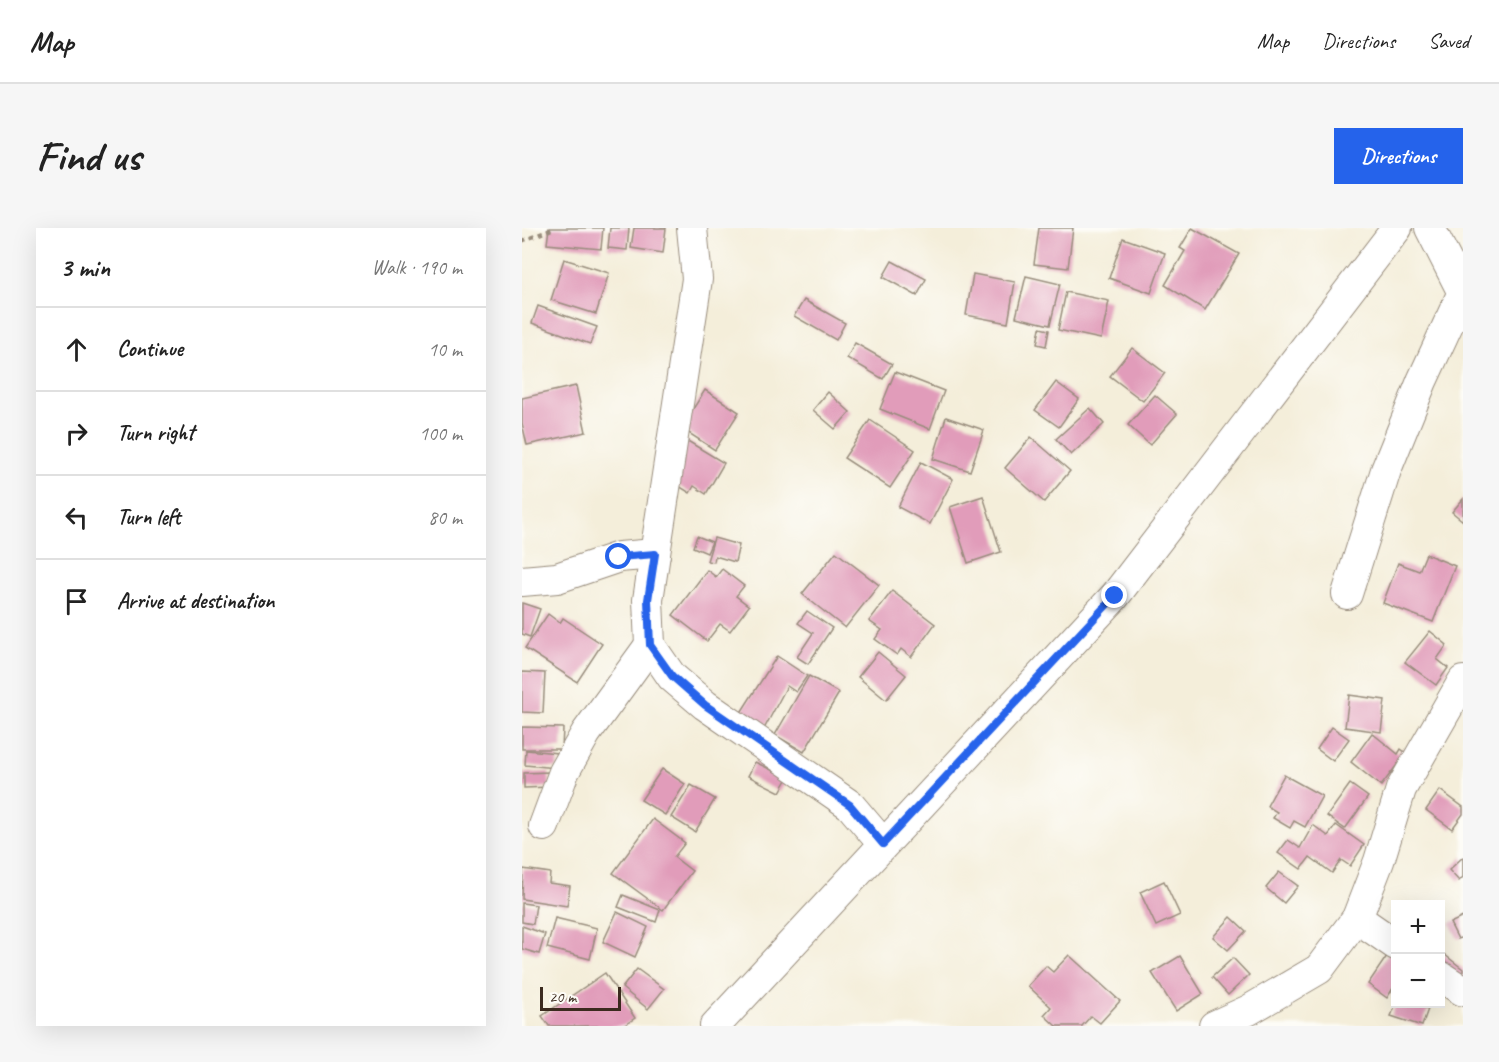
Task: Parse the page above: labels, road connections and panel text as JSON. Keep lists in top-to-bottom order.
{
  "scale_bar": "20 m",
  "page": {
    "header": "Map",
    "nav": ["Map", "Directions", "Saved"],
    "buttons": "Directions",
    "title": "Find us",
    "heading": ["3 min", "Walk · 190 m"],
    "list": [
      ["Continue", "10 m"],
      ["Turn right", "100 m"],
      ["Turn left", "80 m"],
      "Arrive at destination"
    ],
    "map_buttons": ["+", "−"],
    "scale": "20 m"
  }
}
